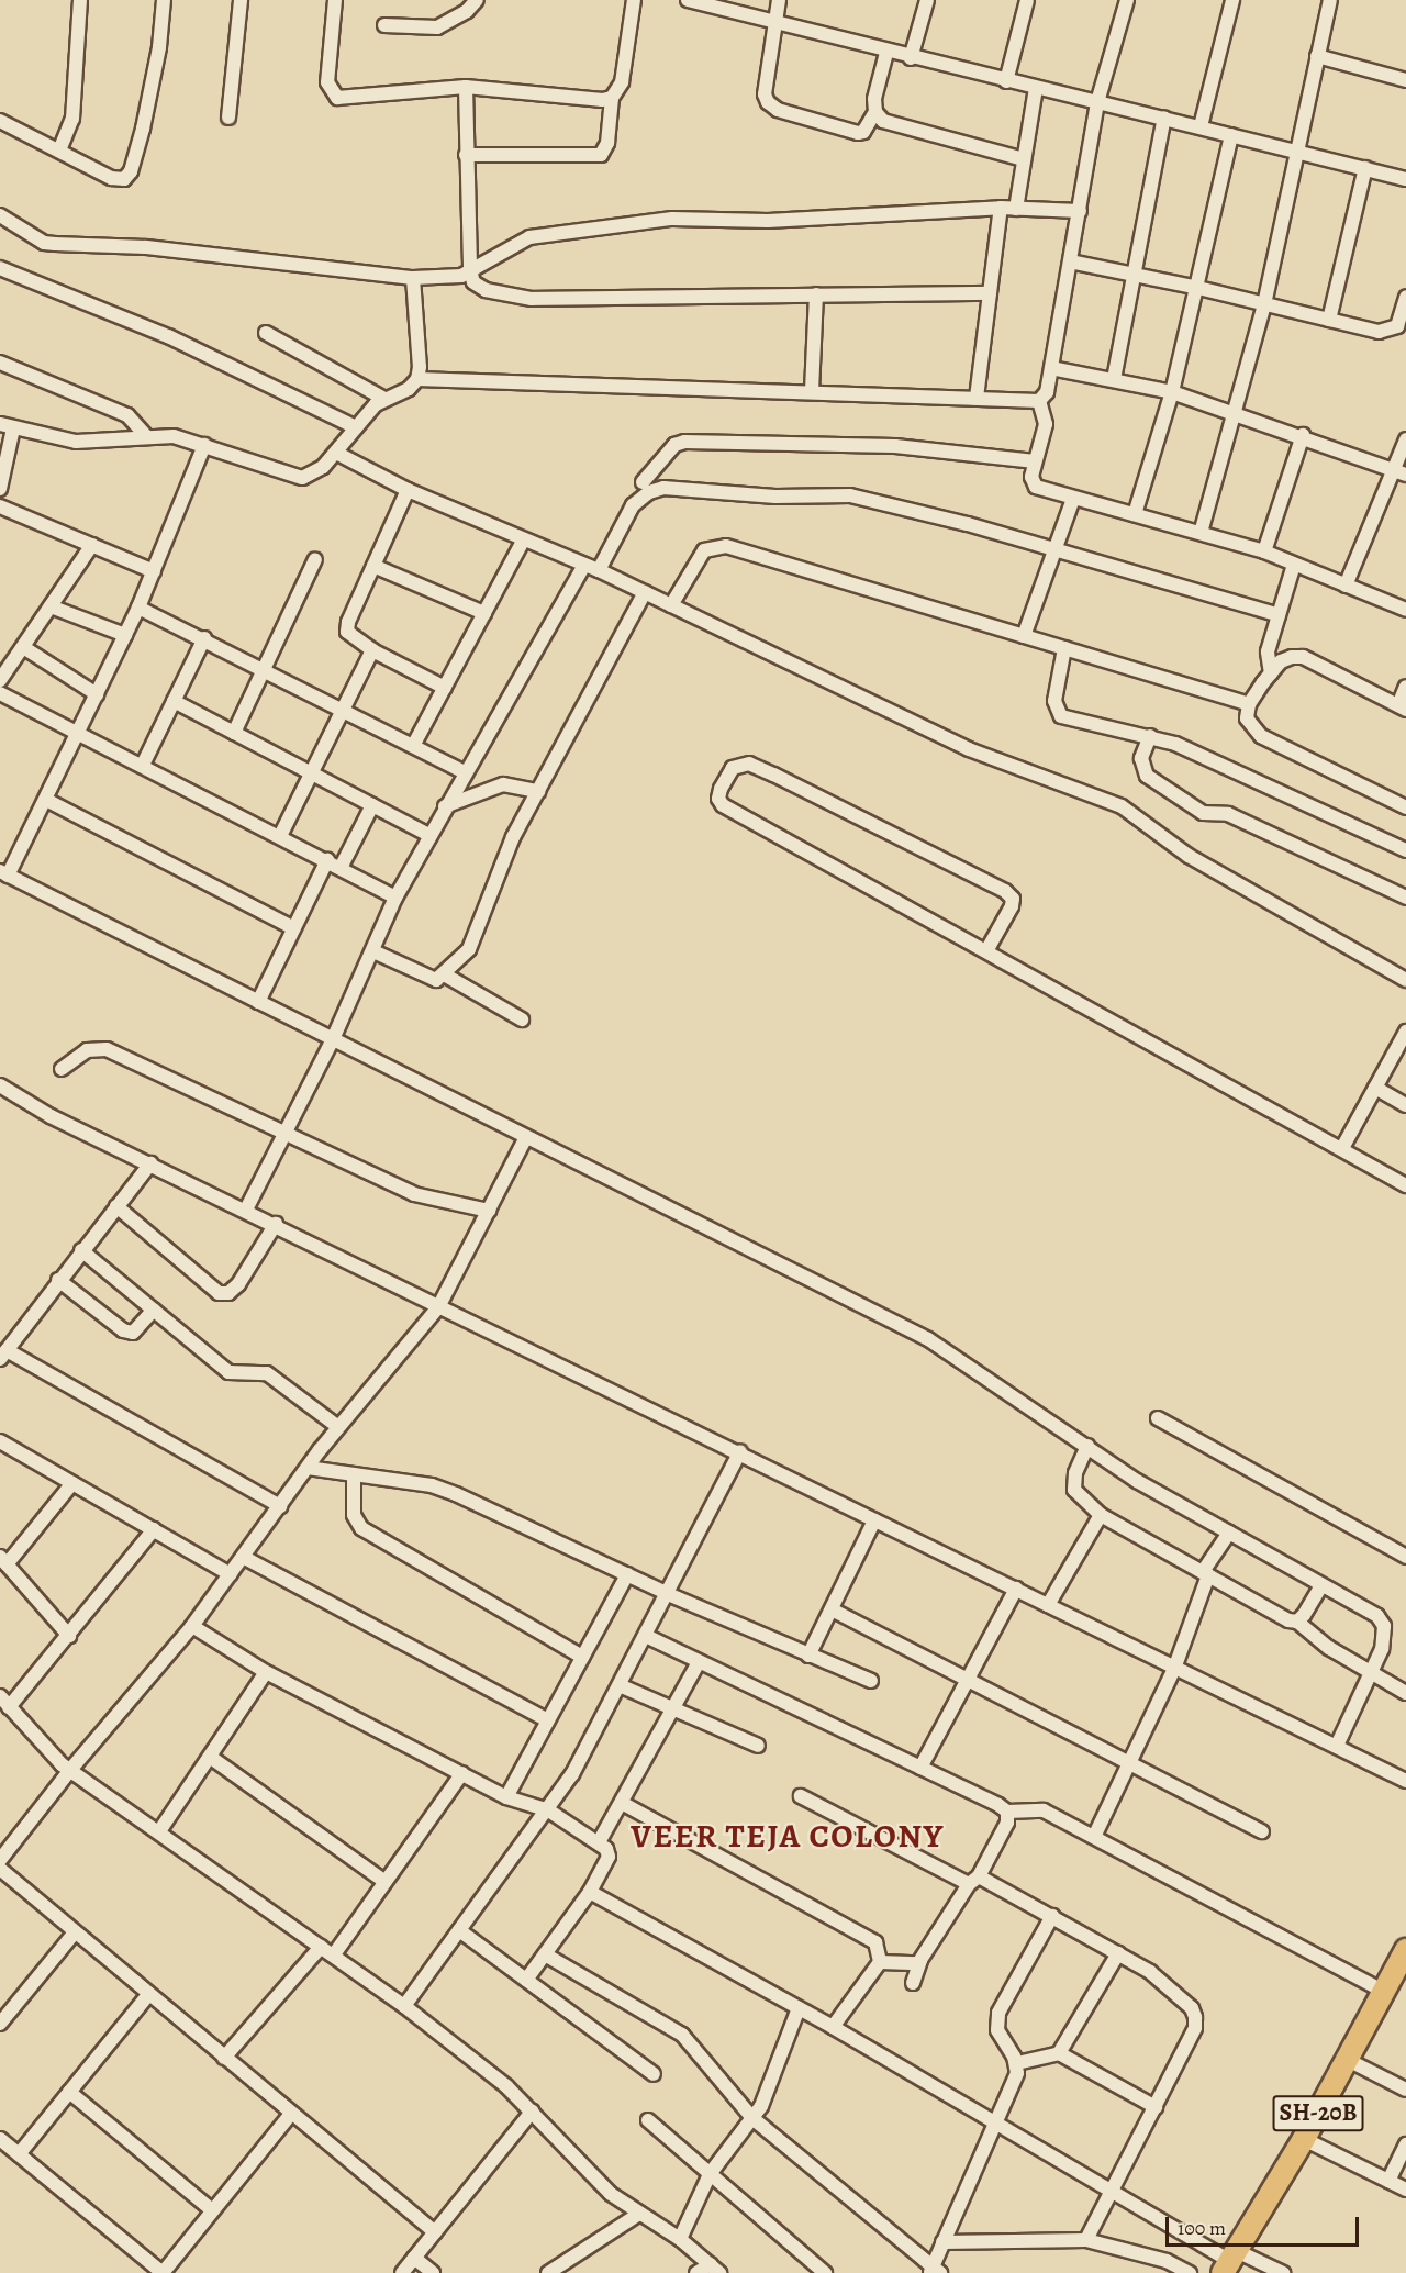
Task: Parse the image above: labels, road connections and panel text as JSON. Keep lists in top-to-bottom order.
{
  "streets": {
    "main road": ["SH-20B"]
  },
  "districts": ["VEER TEJA COLONY"],
  "scale_bar": "100 m"
}
